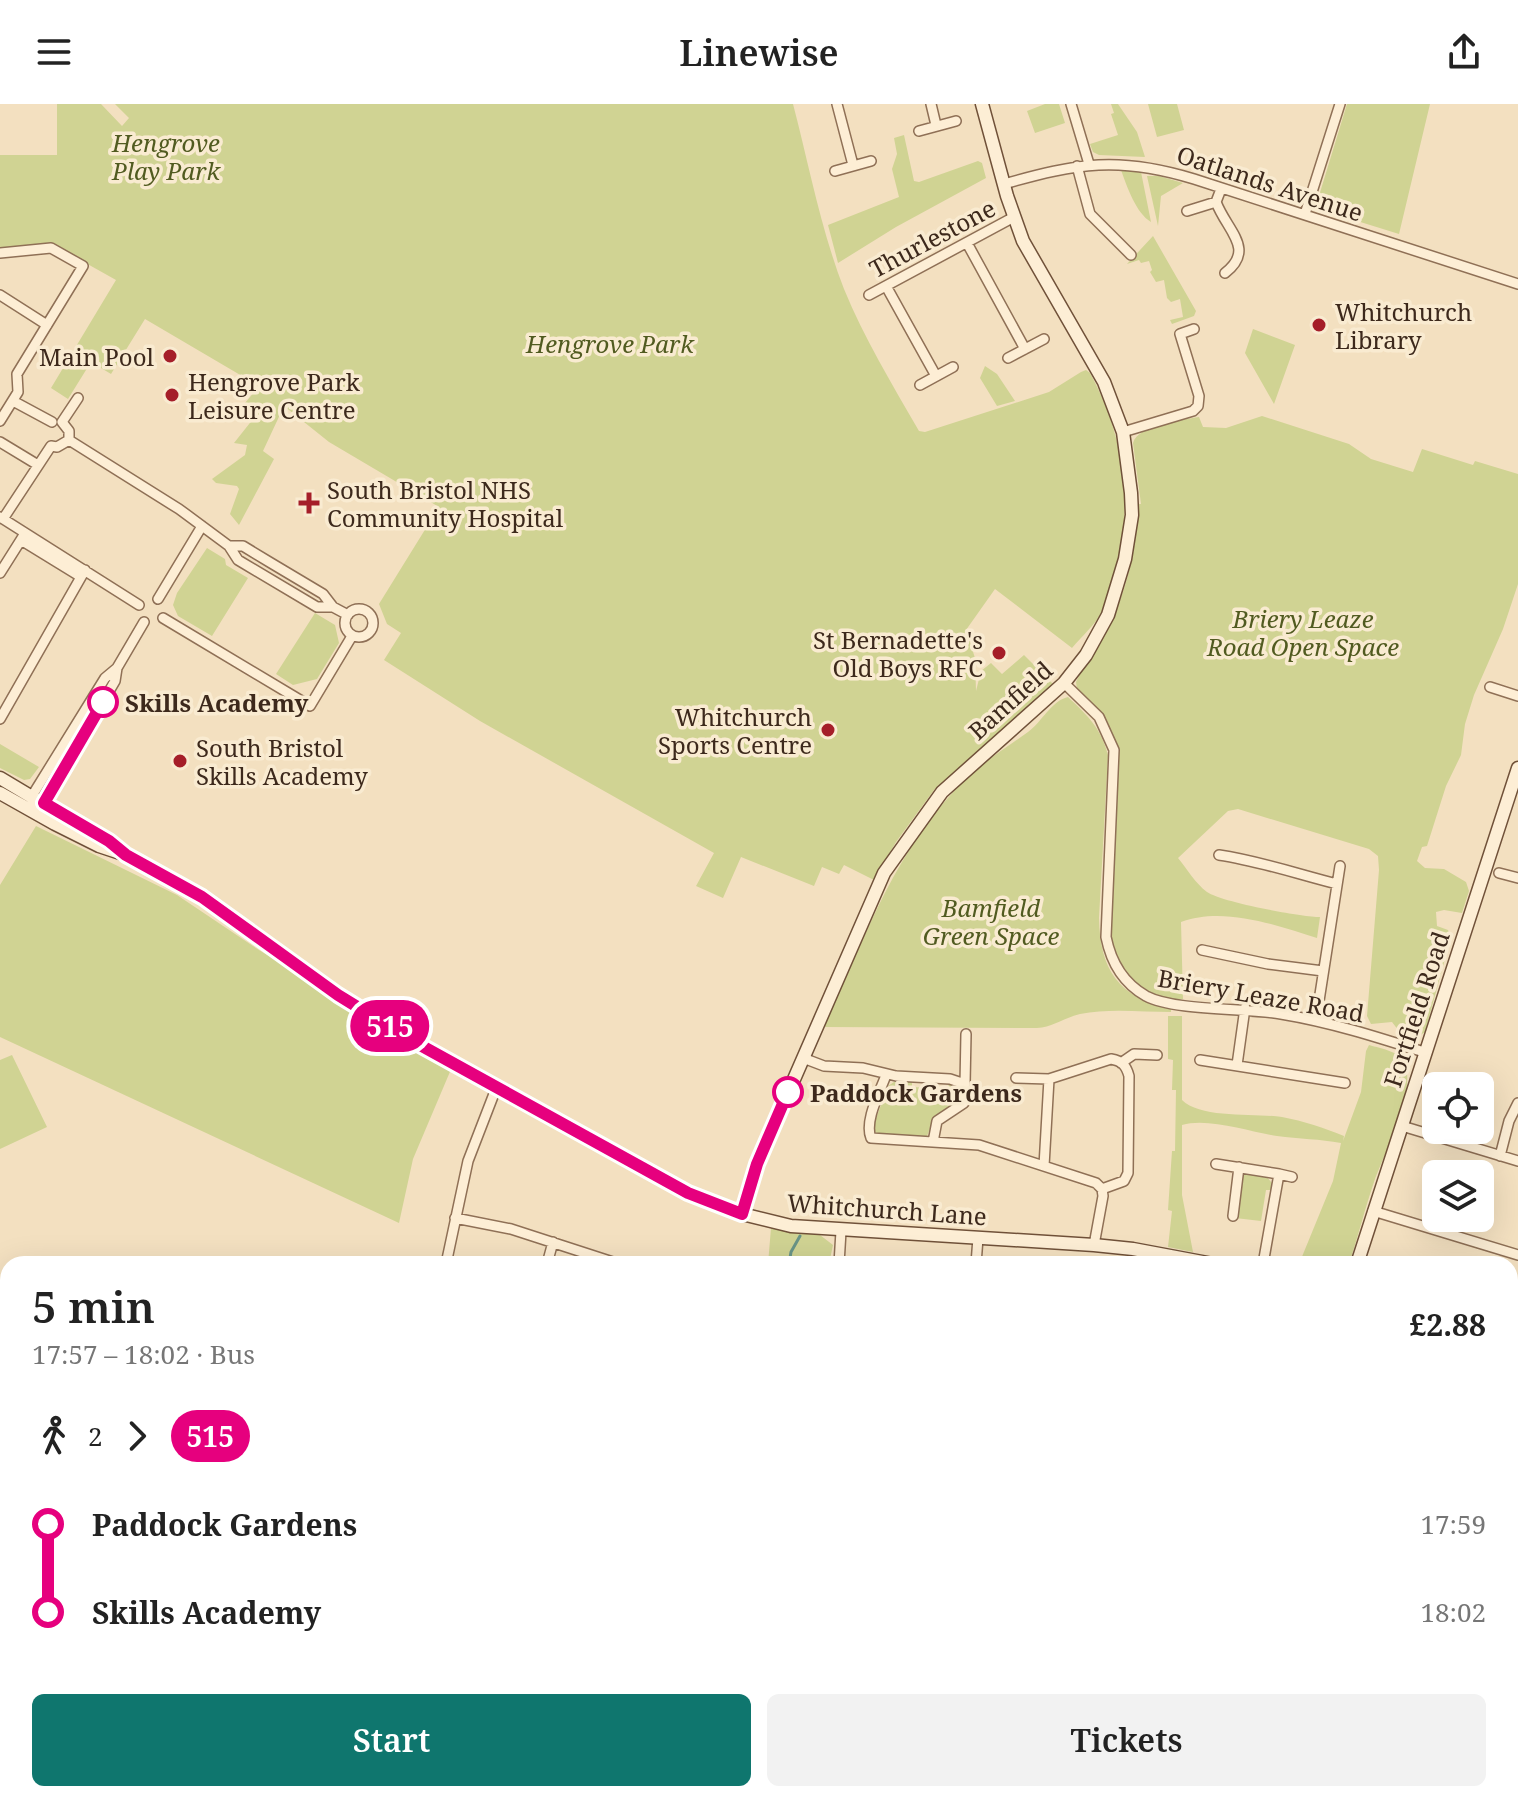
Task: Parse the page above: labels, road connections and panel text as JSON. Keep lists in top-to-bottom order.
{
  "streets": {
    "street": [
      "Oatlands Avenue",
      "Thurlestone",
      "Bamfield",
      "Briery Leaze Road",
      "Fortfield Road",
      "Whitchurch Lane"
    ]
  },
  "crossings": [
    ["Oatlands Avenue", "Bamfield"],
    ["Thurlestone", "Bamfield"],
    ["Bamfield", "Briery Leaze Road"],
    ["Bamfield", "Whitchurch Lane"],
    ["Briery Leaze Road", "Fortfield Road"]
  ],
  "parks": [
    "Hengrove Play Park",
    "Hengrove Park",
    "Briery Leaze Road Open Space",
    "Bamfield Green Space"
  ],
  "places": {
    "other": [
      "Whitchurch Library",
      "Main Pool",
      "Hengrove Park Leisure Centre",
      "St Bernadette's Old Boys RFC",
      "Skills Academy",
      "Whitchurch Sports Centre",
      "South Bristol Skills Academy",
      "Paddock Gardens"
    ],
    "health": ["South Bristol NHS Community Hospital"]
  },
  "lines": ["bus line 515"],
  "page": {
    "header": "Linewise",
    "on_map": "515",
    "heading": ["5 min", "17:57 – 18:02 · Bus", "£2.88"],
    "legs": ["2", "515"],
    "list": [
      {
        "name": "Paddock Gardens",
        "value": "17:59"
      },
      {
        "name": "Skills Academy",
        "value": "18:02"
      }
    ],
    "buttons": ["Start", "Tickets"]
  }
}
